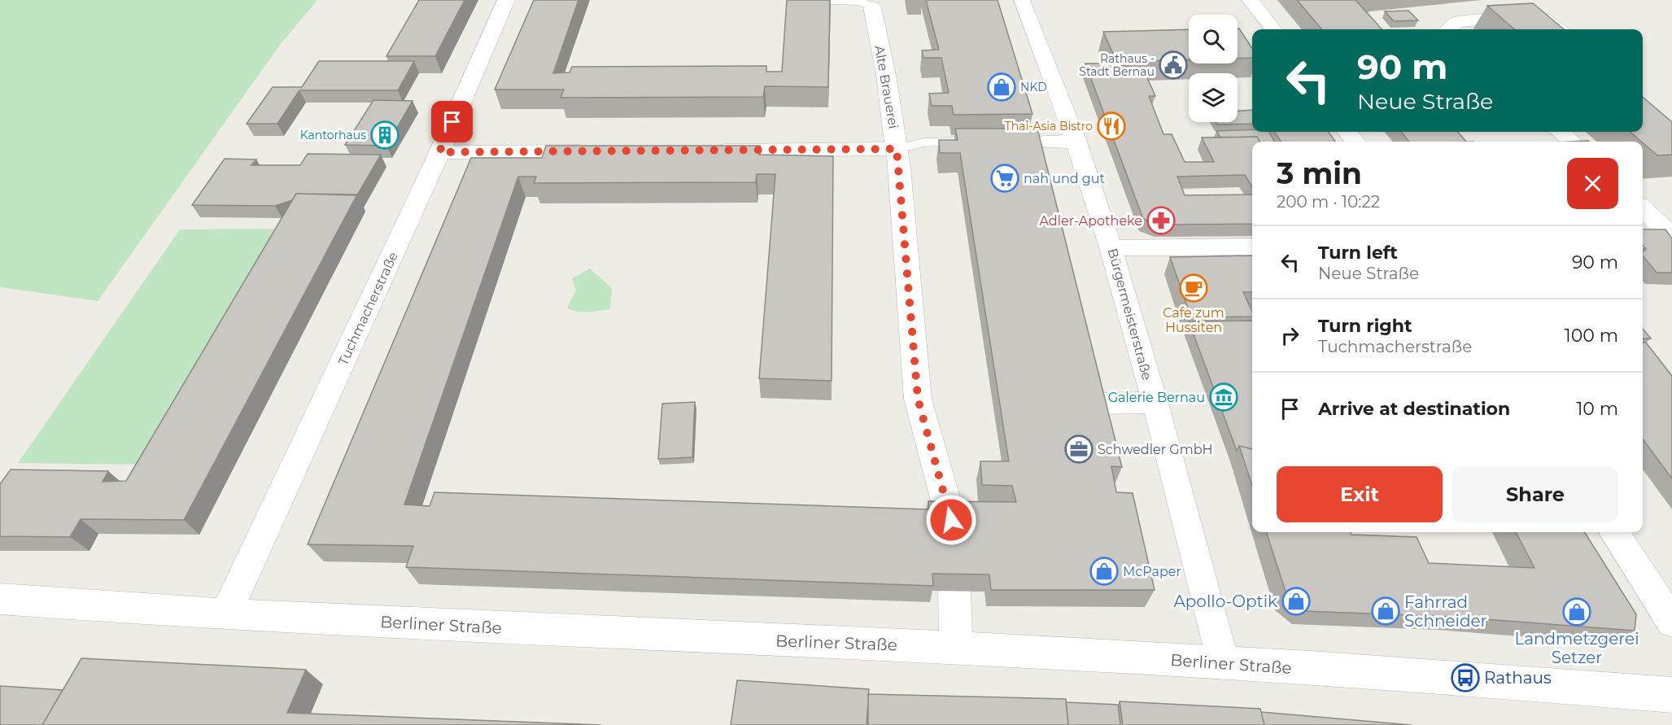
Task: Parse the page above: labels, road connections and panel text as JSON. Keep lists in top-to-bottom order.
{
  "streets": {
    "street": [
      "Alte Brauerei",
      "Tuchmacherstraße",
      "Bürgermeisterstraße",
      "Berliner Straße"
    ]
  },
  "crossings": [
    ["Tuchmacherstraße", "Berliner Straße"],
    ["Bürgermeisterstraße", "Berliner Straße"]
  ],
  "places": {
    "public building": ["Rathaus - Stadt Bernau"],
    "shop": [
      "NKD",
      "McPaper",
      "Apollo-Optik",
      "Fahrrad Schneider",
      "Landmetzgerei Setzer"
    ],
    "restaurant": ["Thai-Asia Bistro"],
    "building": ["Kantorhaus"],
    "supermarket": ["nah und gut"],
    "pharmacy": ["Adler-Apotheke"],
    "cafe": ["Cafe zum Hussiten"],
    "museum": ["Galerie Bernau"],
    "office": ["Schwedler GmbH"],
    "bus stop": ["Rathaus"]
  },
  "page": {
    "turn": ["90 m", "Neue Straße"],
    "heading": ["3 min", "200 m · 10:22"],
    "list": [
      {
        "name": "Turn left",
        "note": "Neue Straße",
        "value": "90 m"
      },
      {
        "name": "Turn right",
        "note": "Tuchmacherstraße",
        "value": "100 m"
      },
      {
        "name": "Arrive at destination",
        "value": "10 m"
      }
    ],
    "buttons": ["Exit", "Share"]
  }
}
